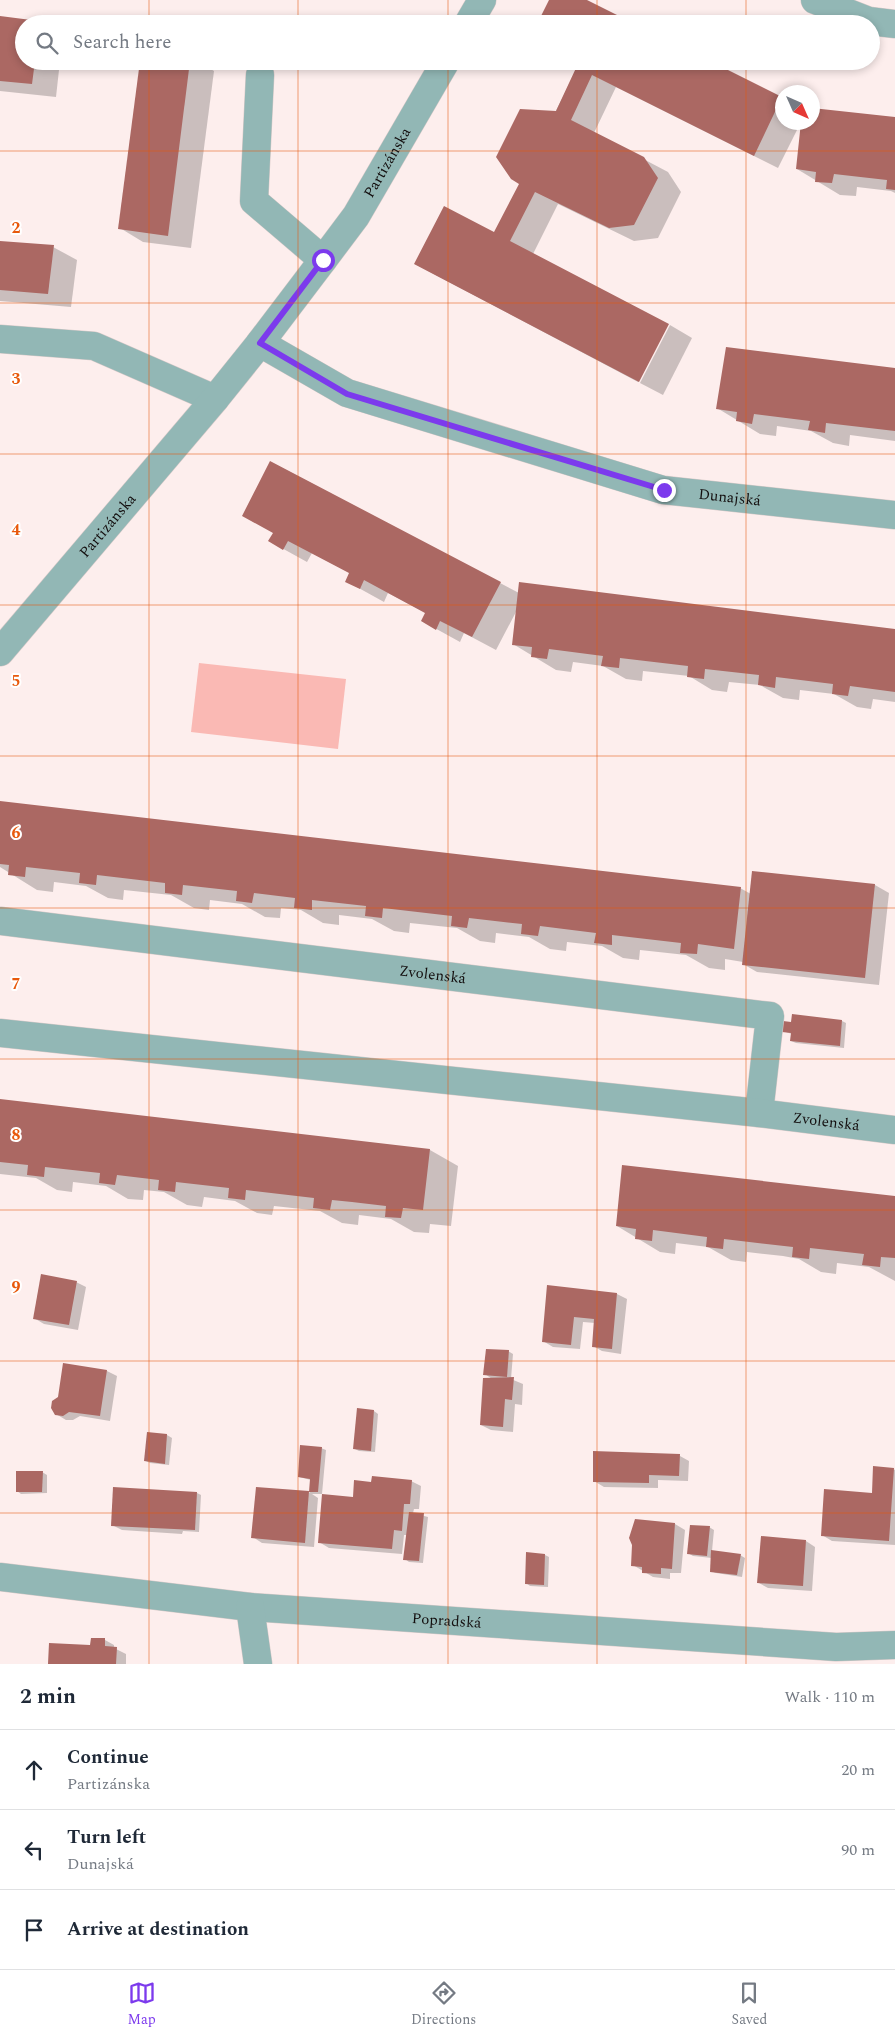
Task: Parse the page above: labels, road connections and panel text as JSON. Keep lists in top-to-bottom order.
{
  "streets": {
    "street": [
      "Partizánska",
      "Dunajská",
      "Zvolenská",
      "Popradská"
    ]
  },
  "crossings": [
    ["Partizánska", "Dunajská"]
  ],
  "north": "bottom right",
  "page": {
    "search": "Search here",
    "heading": ["2 min", "Walk · 110 m"],
    "list": [
      ["Continue", "Partizánska", "20 m"],
      ["Turn left", "Dunajská", "90 m"],
      "Arrive at destination"
    ],
    "nav": ["Map", "Directions", "Saved"]
  },
  "grid": {
    "rows": [
      "2",
      "3",
      "4",
      "5",
      "6",
      "7",
      "8",
      "9"
    ]
  }
}
